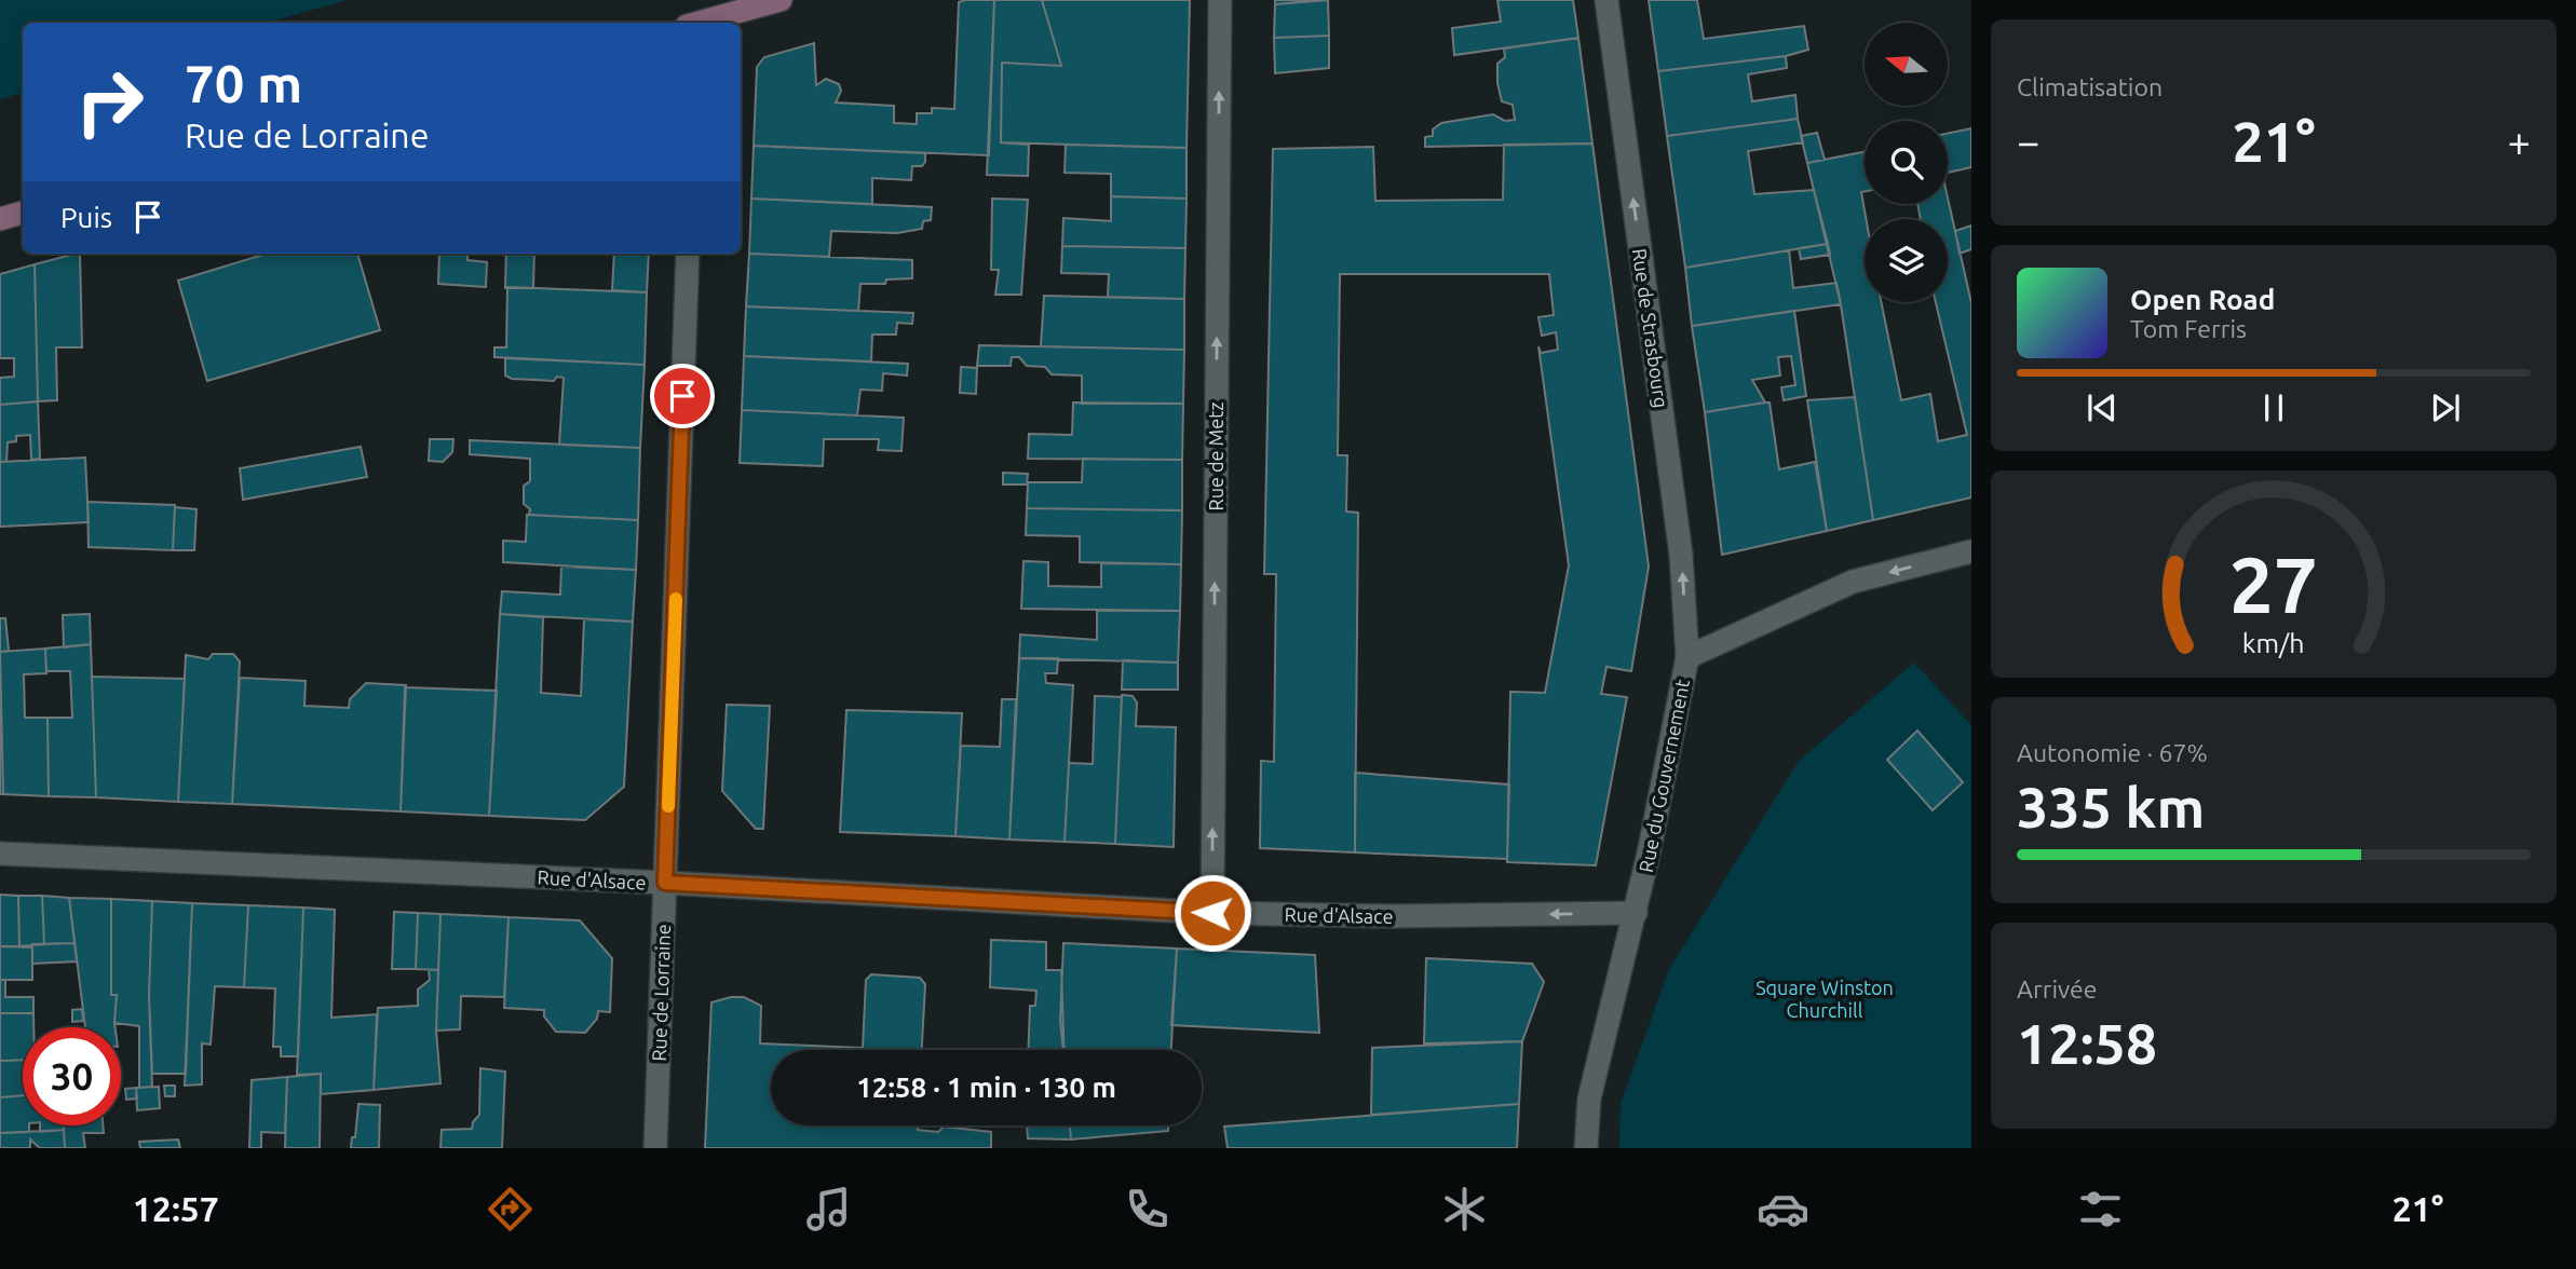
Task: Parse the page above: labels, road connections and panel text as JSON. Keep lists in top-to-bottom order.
{
  "streets": {
    "street": [
      "Rue de Strasbourg",
      "Rue de Metz",
      "Rue du Gouvernement",
      "Rue d'Alsace",
      "Rue de Lorraine"
    ]
  },
  "crossings": [
    ["Rue de Strasbourg", "Rue du Gouvernement"],
    ["Rue de Metz", "Rue d'Alsace"],
    ["Rue du Gouvernement", "Rue d'Alsace"],
    ["Rue d'Alsace", "Rue de Lorraine"]
  ],
  "one_way": ["Rue de Strasbourg", "Rue de Metz", "Rue du Gouvernement"],
  "parks": ["Square Winston Churchill"],
  "north": "left",
  "page": {
    "tile": [
      "Climatisation",
      ["Autonomie · 67%", "335 km"],
      ["Arrivée", "12:58"]
    ],
    "turn": ["70 m", "Rue de Lorraine"],
    "heat": ["−", "21°", "+"],
    "then": "Puis",
    "song": ["Open Road", "Tom Ferris"],
    "limit": "30",
    "trip": "12:58 · 1 min · 130 m",
    "tabs": ["12:57", "21°"],
    "gauge": ["27", "km/h"]
  }
}
